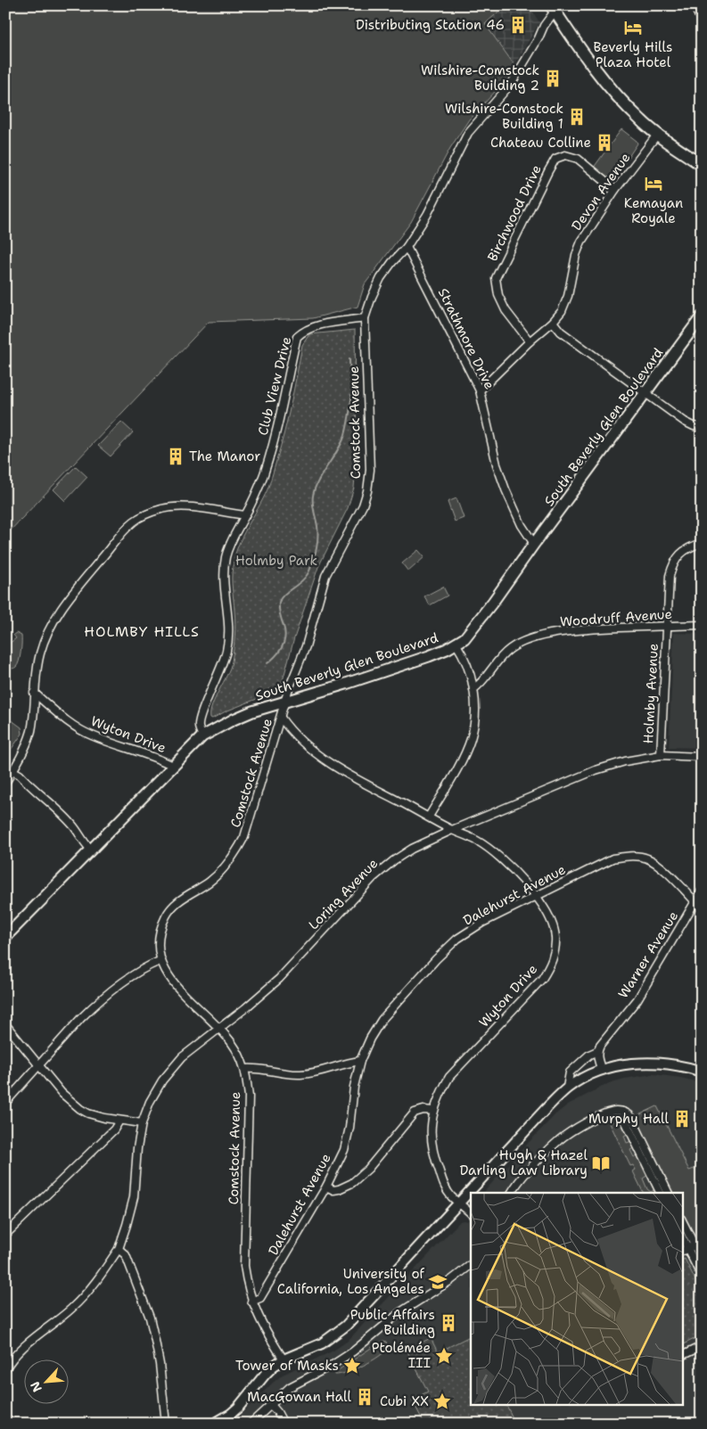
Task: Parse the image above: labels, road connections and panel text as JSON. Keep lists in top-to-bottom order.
{
  "streets": {
    "main road": ["South Beverly Glen Boulevard"],
    "street": [
      "Devon Avenue",
      "Birchwood Drive",
      "Strathmore Drive",
      "Club View Drive",
      "Comstock Avenue",
      "Woodruff Avenue",
      "Holmby Avenue",
      "Wyton Drive",
      "Loring Avenue",
      "Dalehurst Avenue",
      "Warner Avenue"
    ]
  },
  "crossings": [
    ["Devon Avenue", "Birchwood Drive"],
    ["Devon Avenue", "Strathmore Drive"],
    ["Strathmore Drive", "Comstock Avenue"],
    ["Strathmore Drive", "South Beverly Glen Boulevard"],
    ["Club View Drive", "Comstock Avenue"],
    ["Club View Drive", "South Beverly Glen Boulevard"],
    ["Comstock Avenue", "South Beverly Glen Boulevard"],
    ["Comstock Avenue", "Wyton Drive"],
    ["Comstock Avenue", "Loring Avenue"],
    ["Comstock Avenue", "Dalehurst Avenue"],
    ["South Beverly Glen Boulevard", "Wyton Drive"],
    ["Woodruff Avenue", "Holmby Avenue"],
    ["Holmby Avenue", "Loring Avenue"],
    ["Wyton Drive", "Loring Avenue"],
    ["Wyton Drive", "Dalehurst Avenue"],
    ["Dalehurst Avenue", "Warner Avenue"]
  ],
  "districts": ["HOLMBY HILLS"],
  "parks": ["Holmby Park"],
  "places": {
    "building": [
      "Distributing Station 46",
      "Wilshire-Comstock Building 2",
      "Wilshire-Comstock Building 1",
      "Chateau Colline",
      "The Manor",
      "Murphy Hall",
      "Public Affairs Building",
      "MacGowan Hall"
    ],
    "hotel": ["Beverly Hills Plaza Hotel", "Kemayan Royale"],
    "library": ["Hugh & Hazel Darling Law Library"],
    "school or university": ["University of California, Los Angeles"],
    "place": ["Ptolémée III", "Tower of Masks", "Cubi XX"]
  },
  "north": "bottom left"
}
